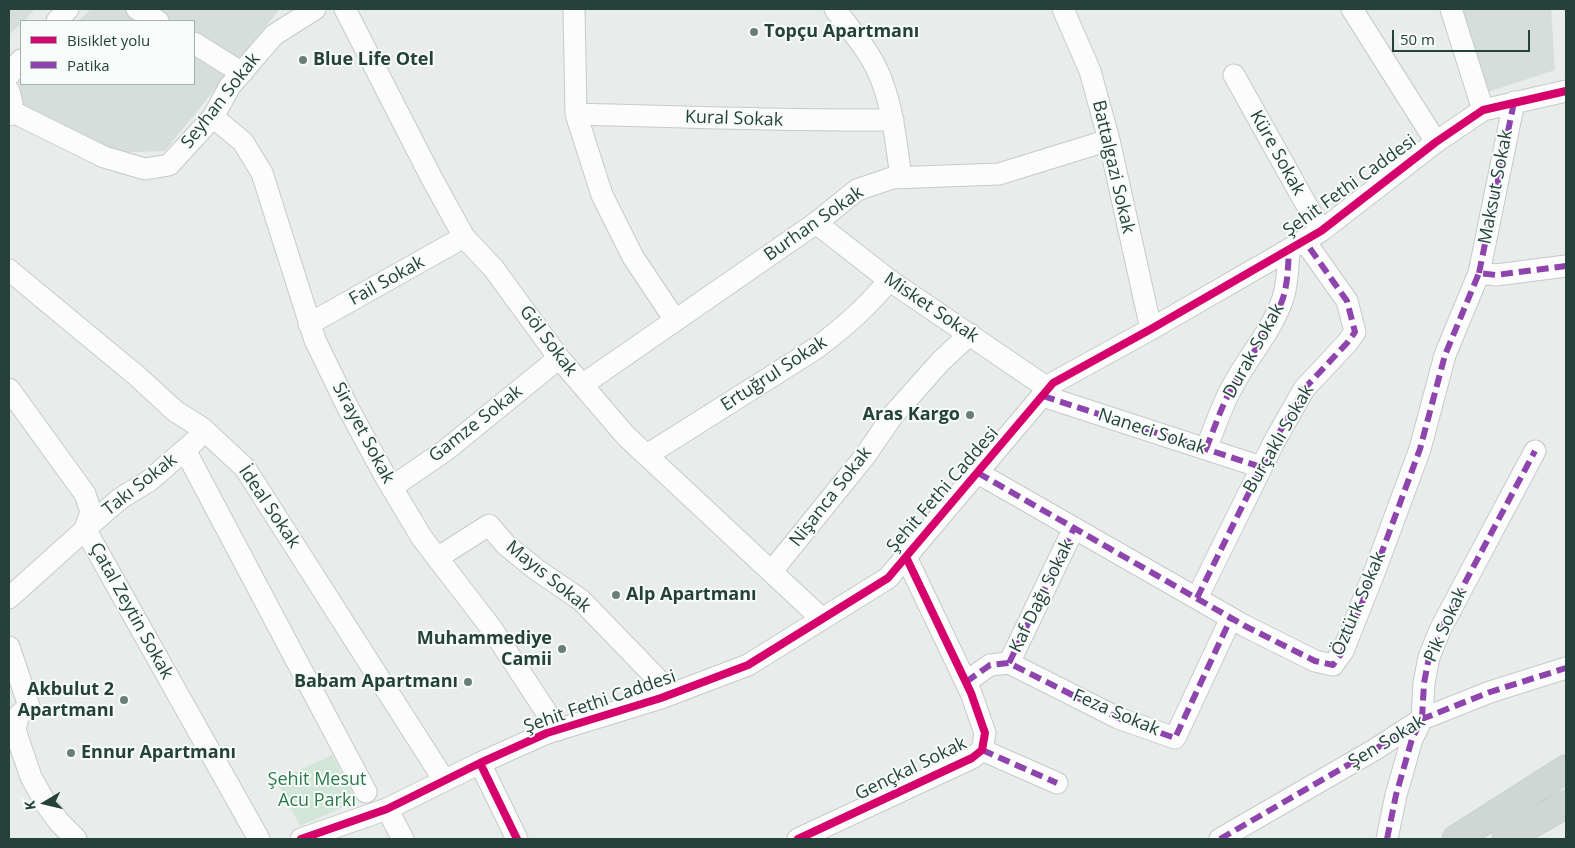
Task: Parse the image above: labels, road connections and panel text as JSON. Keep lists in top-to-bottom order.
{
  "streets": {
    "street": [
      "Seyhan Sokak",
      "Kural Sokak",
      "Küre Sokak",
      "Battalgazi Sokak",
      "Şehit Fethi Caddesi",
      "Maksut Sokak",
      "Burhan Sokak",
      "Fail Sokak",
      "Misket Sokak",
      "Göl Sokak",
      "Durak Sokak",
      "Ertuğrul Sokak",
      "Gamze Sokak",
      "Naneci Sokak",
      "Sirayet Sokak",
      "Burçaklı Sokak",
      "Takı Sokak",
      "Nişanca Sokak",
      "İdeal Sokak",
      "Mayıs Sokak",
      "Kaf Dağı Sokak",
      "Öztürk Sokak",
      "Çatal Zeytin Sokak",
      "Pik Sokak",
      "Feza Sokak",
      "Şen Sokak",
      "Gençkal Sokak"
    ]
  },
  "crossings": [
    ["Seyhan Sokak", "Sirayet Sokak"],
    ["Küre Sokak", "Şehit Fethi Caddesi"],
    ["Küre Sokak", "Durak Sokak"],
    ["Küre Sokak", "Burçaklı Sokak"],
    ["Battalgazi Sokak", "Şehit Fethi Caddesi"],
    ["Battalgazi Sokak", "Burhan Sokak"],
    ["Şehit Fethi Caddesi", "Maksut Sokak"],
    ["Şehit Fethi Caddesi", "Misket Sokak"],
    ["Şehit Fethi Caddesi", "Göl Sokak"],
    ["Şehit Fethi Caddesi", "Durak Sokak"],
    ["Şehit Fethi Caddesi", "Naneci Sokak"],
    ["Şehit Fethi Caddesi", "Sirayet Sokak"],
    ["Şehit Fethi Caddesi", "Burçaklı Sokak"],
    ["Şehit Fethi Caddesi", "İdeal Sokak"],
    ["Şehit Fethi Caddesi", "Mayıs Sokak"],
    ["Şehit Fethi Caddesi", "Öztürk Sokak"],
    ["Şehit Fethi Caddesi", "Gençkal Sokak"],
    ["Maksut Sokak", "Öztürk Sokak"],
    ["Burhan Sokak", "Misket Sokak"],
    ["Burhan Sokak", "Göl Sokak"],
    ["Fail Sokak", "Göl Sokak"],
    ["Fail Sokak", "Sirayet Sokak"],
    ["Misket Sokak", "Ertuğrul Sokak"],
    ["Misket Sokak", "Naneci Sokak"],
    ["Misket Sokak", "Nişanca Sokak"],
    ["Göl Sokak", "Ertuğrul Sokak"],
    ["Göl Sokak", "Gamze Sokak"],
    ["Göl Sokak", "Nişanca Sokak"],
    ["Durak Sokak", "Naneci Sokak"],
    ["Durak Sokak", "Burçaklı Sokak"],
    ["Gamze Sokak", "Sirayet Sokak"],
    ["Naneci Sokak", "Burçaklı Sokak"],
    ["Sirayet Sokak", "Mayıs Sokak"],
    ["Burçaklı Sokak", "Öztürk Sokak"],
    ["Takı Sokak", "İdeal Sokak"],
    ["Takı Sokak", "Çatal Zeytin Sokak"],
    ["Kaf Dağı Sokak", "Öztürk Sokak"],
    ["Kaf Dağı Sokak", "Feza Sokak"],
    ["Öztürk Sokak", "Feza Sokak"],
    ["Pik Sokak", "Şen Sokak"]
  ],
  "parks": ["Şehit Mesut Acu Parkı"],
  "places": [
    "Topçu Apartmanı",
    "Blue Life Otel",
    "Aras Kargo",
    "Alp Apartmanı",
    "Muhammediye Camii",
    "Babam Apartmanı",
    "Akbulut 2 Apartmanı",
    "Ennur Apartmanı"
  ],
  "legend": ["Bisiklet yolu", "Patika"],
  "scale_bar": "50 m",
  "north": "left"
}
